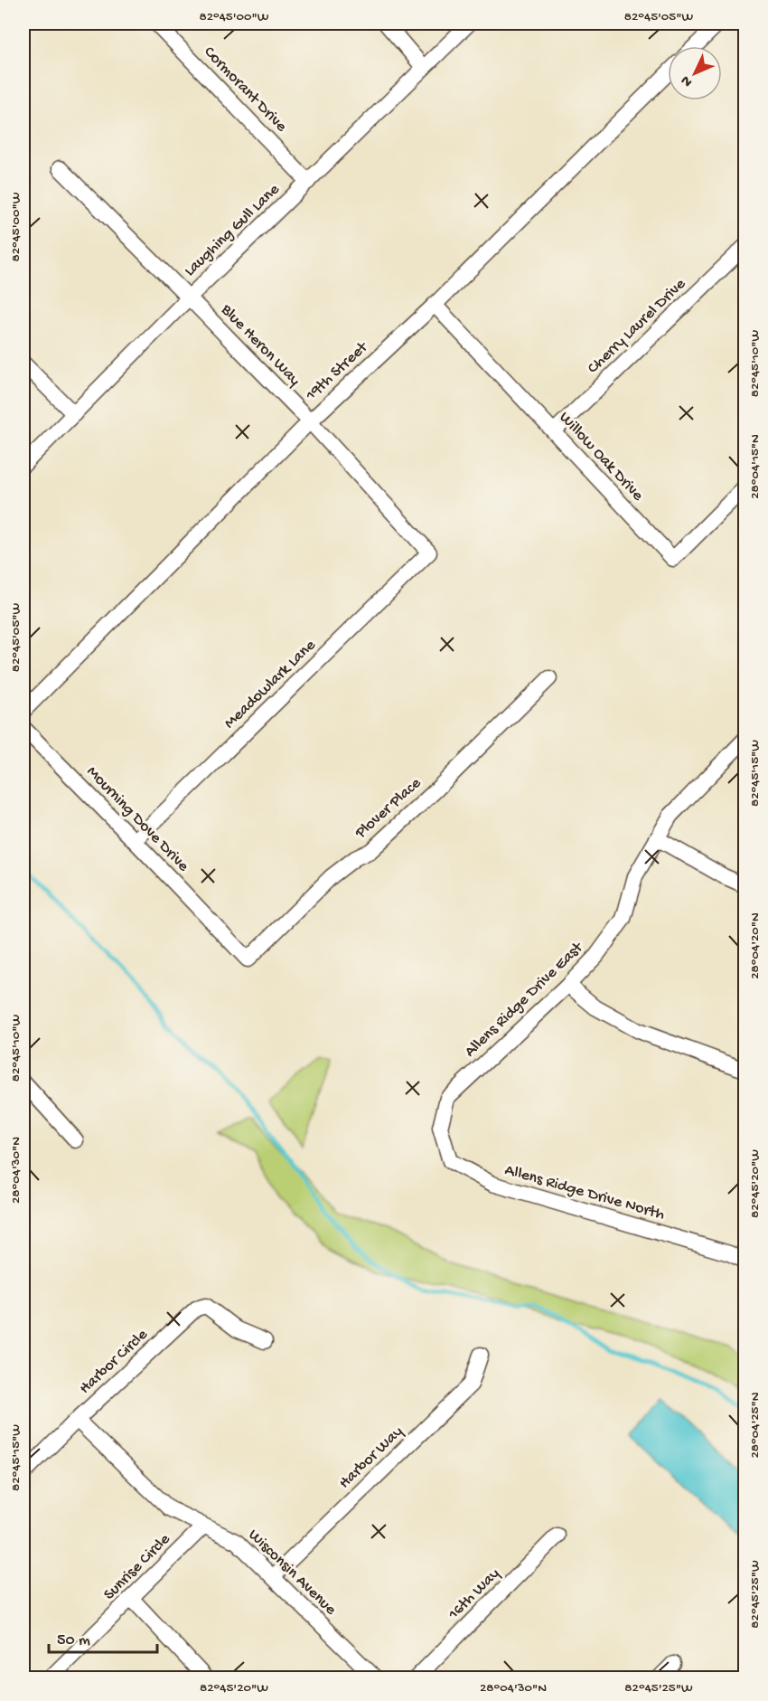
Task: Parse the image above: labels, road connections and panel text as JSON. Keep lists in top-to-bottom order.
{
  "streets": {
    "street": [
      "Cormorant Drive",
      "Laughing Gull Lane",
      "Cherry Laurel Drive",
      "Blue Heron Way",
      "19th Street",
      "Willow Oak Drive",
      "Meadowlark Lane",
      "Plover Place",
      "Mourning Dove Drive",
      "Allens Ridge Drive East",
      "Allens Ridge Drive North",
      "Harbor Circle",
      "Harbor Way",
      "Sunrise Circle",
      "Wisconsin Avenue",
      "16th Way"
    ]
  },
  "crossings": [
    ["Cormorant Drive", "Laughing Gull Lane"],
    ["Laughing Gull Lane", "Blue Heron Way"],
    ["Cherry Laurel Drive", "Willow Oak Drive"],
    ["Blue Heron Way", "19th Street"],
    ["Blue Heron Way", "Meadowlark Lane"],
    ["19th Street", "Willow Oak Drive"],
    ["Meadowlark Lane", "Mourning Dove Drive"],
    ["Plover Place", "Mourning Dove Drive"],
    ["Allens Ridge Drive East", "Allens Ridge Drive North"],
    ["Harbor Circle", "Wisconsin Avenue"],
    ["Harbor Way", "Wisconsin Avenue"],
    ["Sunrise Circle", "Wisconsin Avenue"]
  ],
  "scale_bar": "50 m",
  "north": "bottom left",
  "coordinates": [
    "82°45'00\"W",
    "82°45'05\"W",
    "82°45'10\"W",
    "28°04'15\"N",
    "82°45'15\"W",
    "28°04'20\"N",
    "28°04'30\"N",
    "82°45'20\"W",
    "28°04'25\"N",
    "82°45'25\"W"
  ]
}
